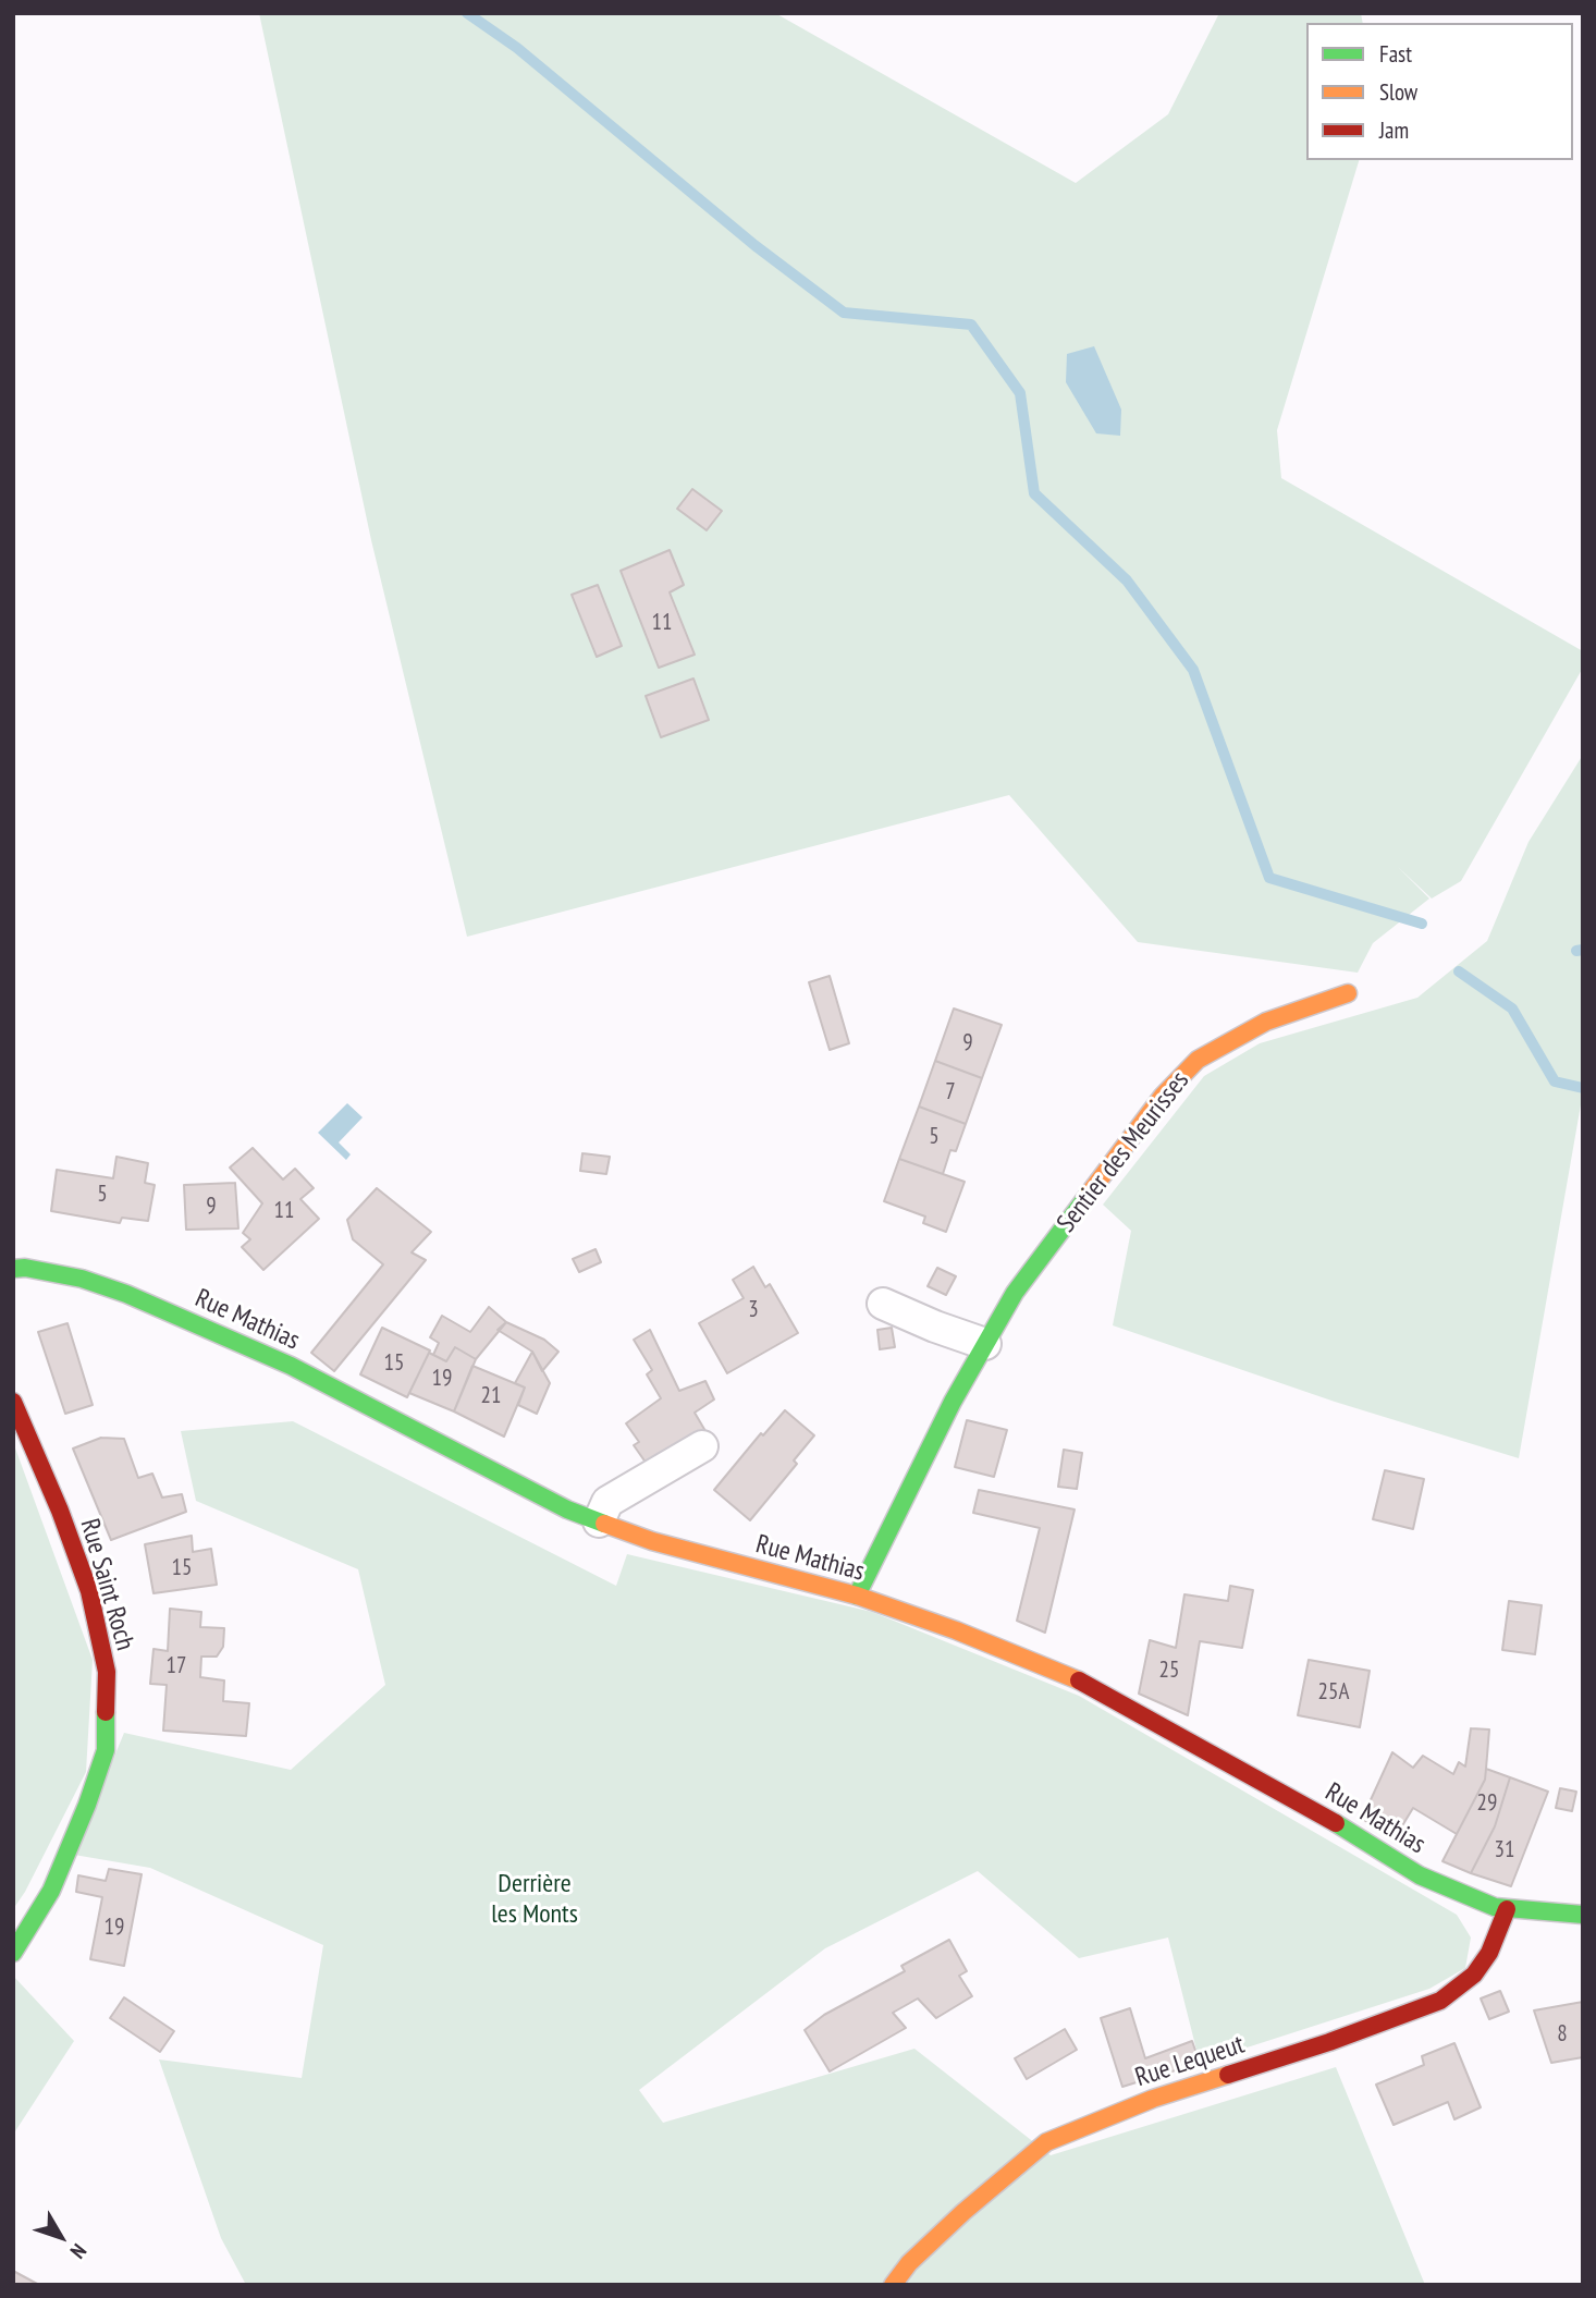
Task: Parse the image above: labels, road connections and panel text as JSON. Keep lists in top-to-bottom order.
{
  "streets": {
    "street": [
      "Sentier des Meurisses",
      "Rue Mathias",
      "Rue Saint Roch",
      "Rue Lequeut"
    ]
  },
  "crossings": [
    ["Sentier des Meurisses", "Rue Mathias"],
    ["Rue Mathias", "Rue Lequeut"]
  ],
  "parks": ["Derrière les Monts"],
  "house_numbers": [
    "11",
    "9",
    "7",
    "5",
    "5",
    "9",
    "11",
    "3",
    "15",
    "19",
    "21",
    "15",
    "17",
    "25",
    "25A",
    "29",
    "31",
    "19",
    "8"
  ],
  "legend": ["Fast", "Slow", "Jam"],
  "north": "bottom right"
}
